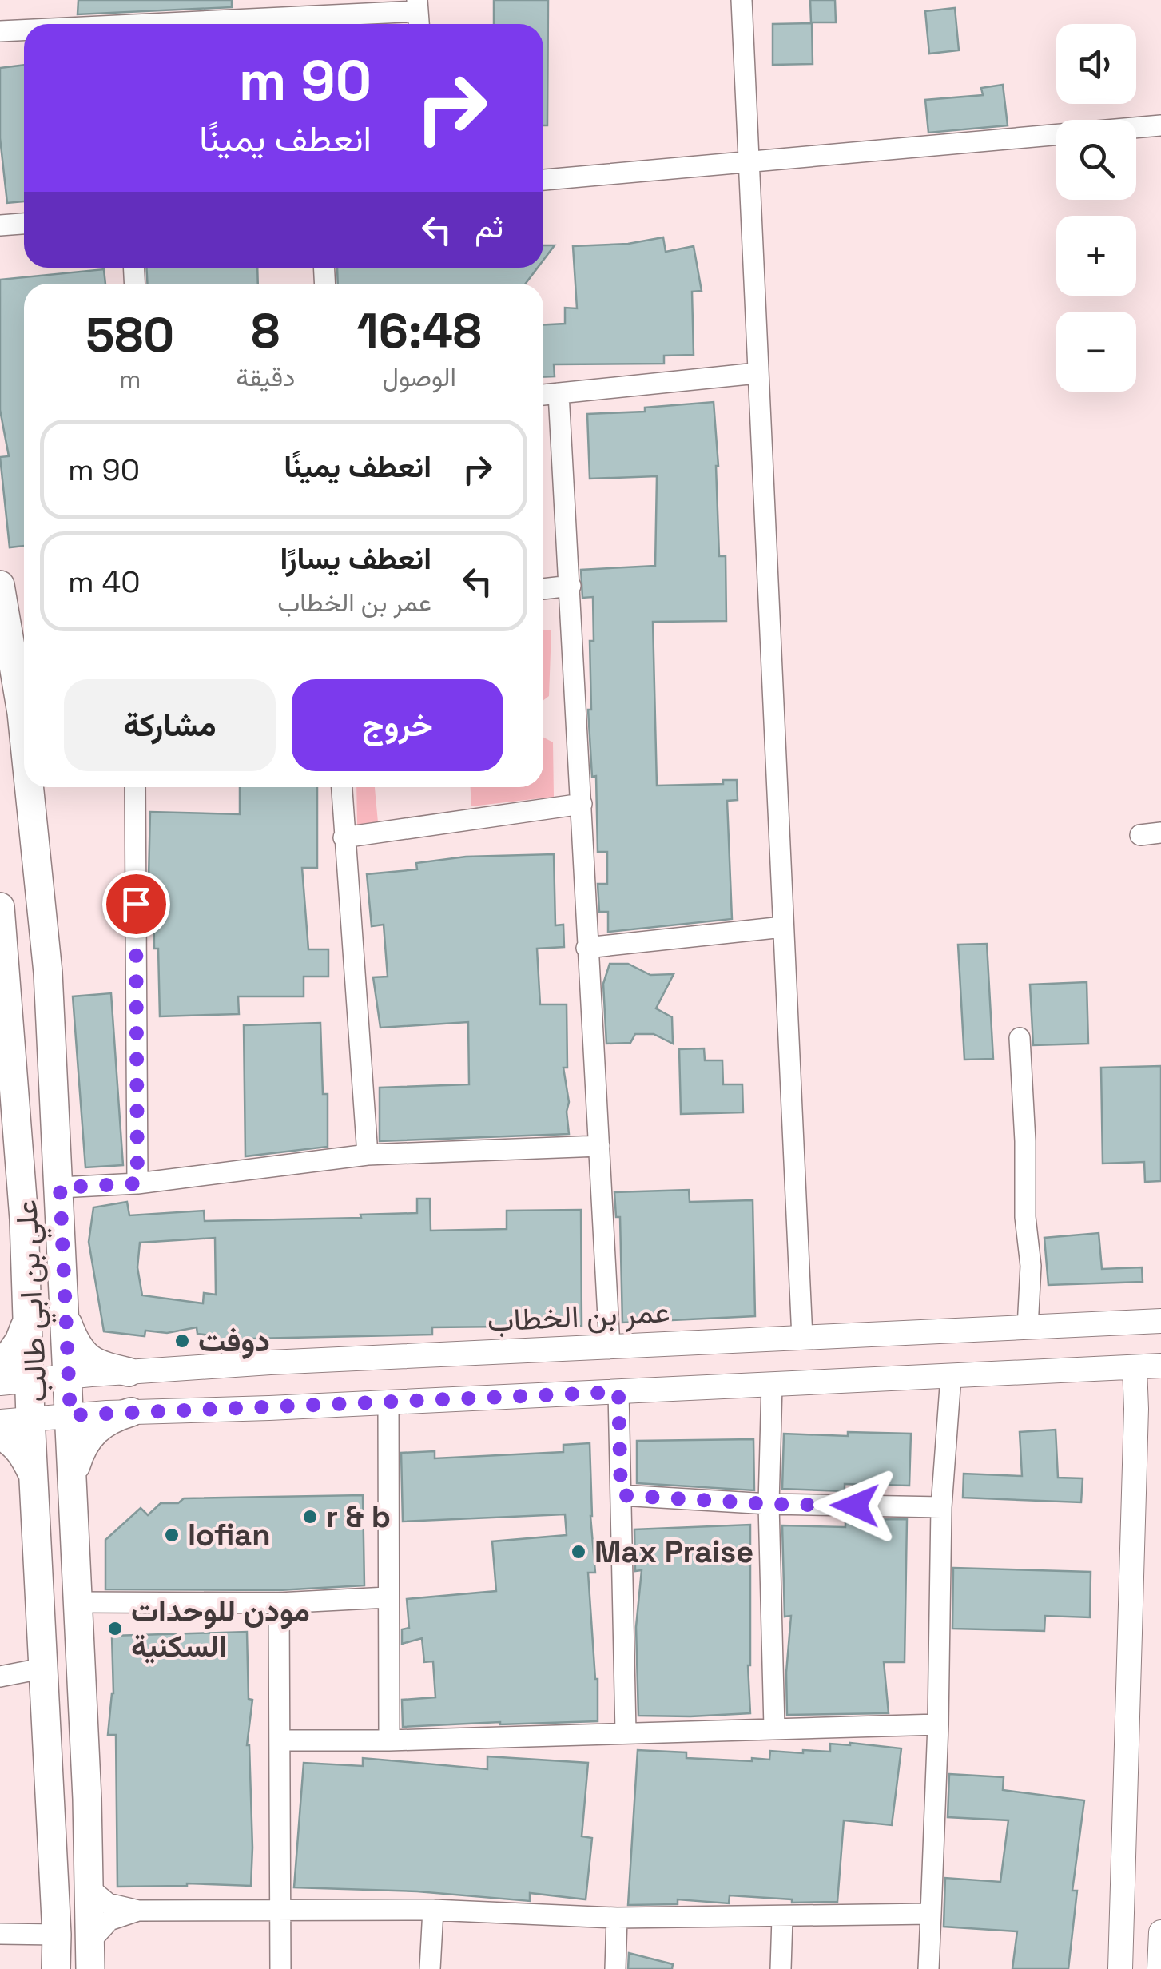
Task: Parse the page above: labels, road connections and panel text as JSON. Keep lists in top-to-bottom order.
{
  "streets": {
    "main road": ["علي بن ابي طالب"],
    "street": ["عمر بن الخطاب"]
  },
  "crossings": [
    ["علي بن ابي طالب", "عمر بن الخطاب"]
  ],
  "places": [
    "دوفت",
    "r & b",
    "lofian",
    "Max Praise",
    "مودن للوحدات السكنية"
  ],
  "page": {
    "map_buttons": ["+", "−"],
    "turn": ["90 m", "انعطف يمينًا"],
    "then": "ثم",
    "eta": [
      "16:48",
      "الوصول",
      "8",
      "دقيقة",
      "580",
      "m"
    ],
    "list": [
      {
        "name": "انعطف يمينًا",
        "value": "90 m"
      },
      {
        "name": "انعطف يسارًا",
        "note": "عمر بن الخطاب",
        "value": "40 m"
      }
    ],
    "buttons": ["خروج", "مشاركة"]
  }
}
